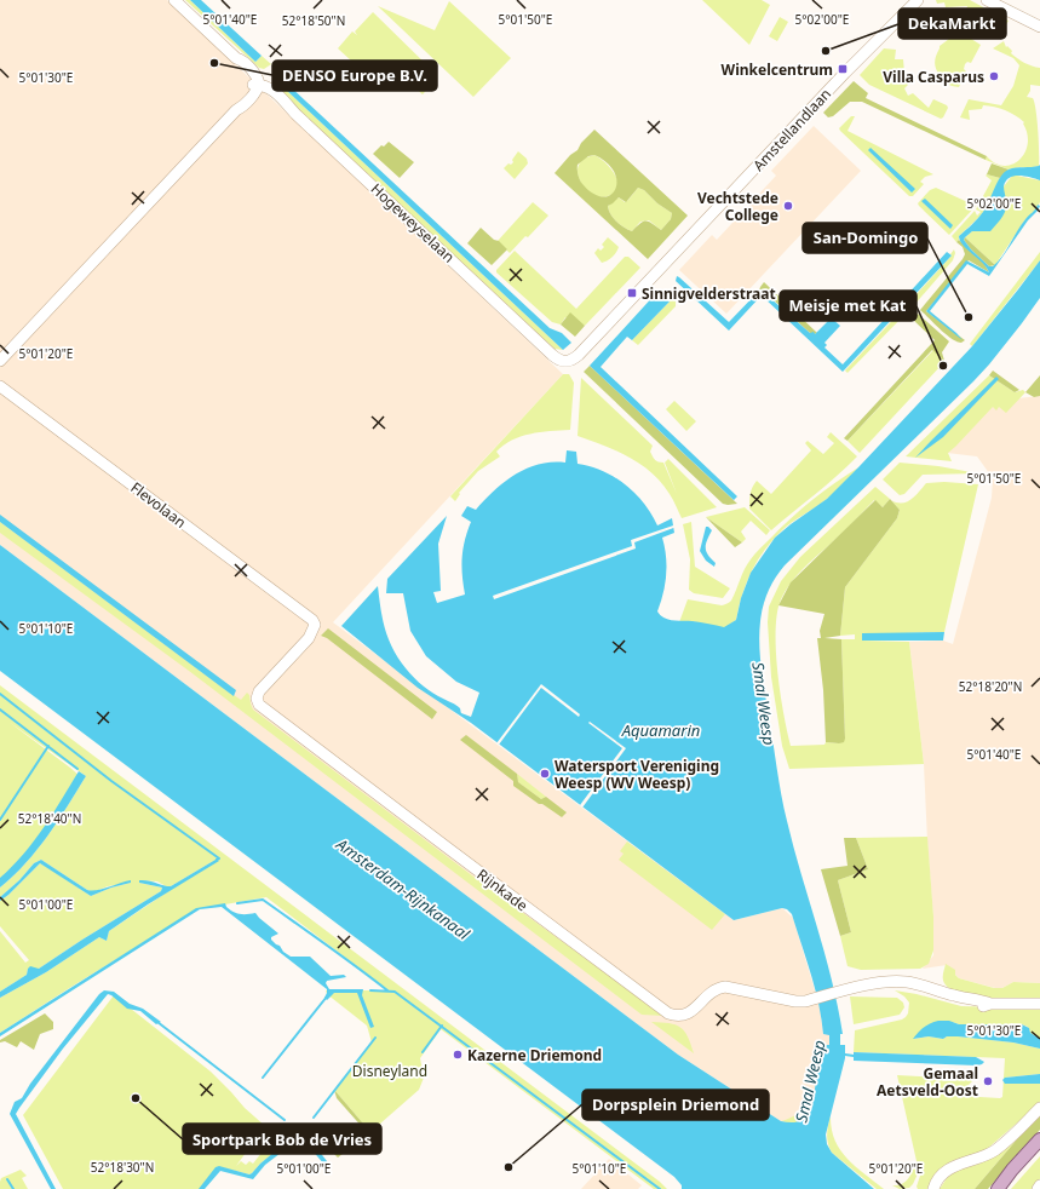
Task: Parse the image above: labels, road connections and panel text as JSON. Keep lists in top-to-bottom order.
{
  "streets": {
    "street": [
      "Amstellandlaan",
      "Hogeweyselaan",
      "Flevolaan",
      "Rijnkade"
    ]
  },
  "crossings": [
    ["Amstellandlaan", "Hogeweyselaan"],
    ["Flevolaan", "Rijnkade"]
  ],
  "water": ["Smal Weesp", "Aquamarin", "Amsterdam-Rijnkanaal"],
  "parks": ["Disneyland"],
  "places": {
    "other": [
      "DekaMarkt",
      "DENSO Europe B.V.",
      "Villa Casparus",
      "Vechtstede College",
      "San-Domingo",
      "Meisje met Kat",
      "Watersport Vereniging Weesp (WV Weesp)",
      "Kazerne Driemond",
      "Gemaal Aetsveld-Oost",
      "Sportpark Bob de Vries",
      "Dorpsplein Driemond"
    ],
    "transit": ["Winkelcentrum", "Sinnigvelderstraat"]
  },
  "coordinates": [
    "5°01'40\"E",
    "5°01'50\"E",
    "5°02'00\"E",
    "52°18'50\"N",
    "5°01'30\"E",
    "5°01'20\"E",
    "5°01'10\"E",
    "52°18'20\"N",
    "52°18'40\"N",
    "5°01'00\"E",
    "52°18'30\"N"
  ]
}
